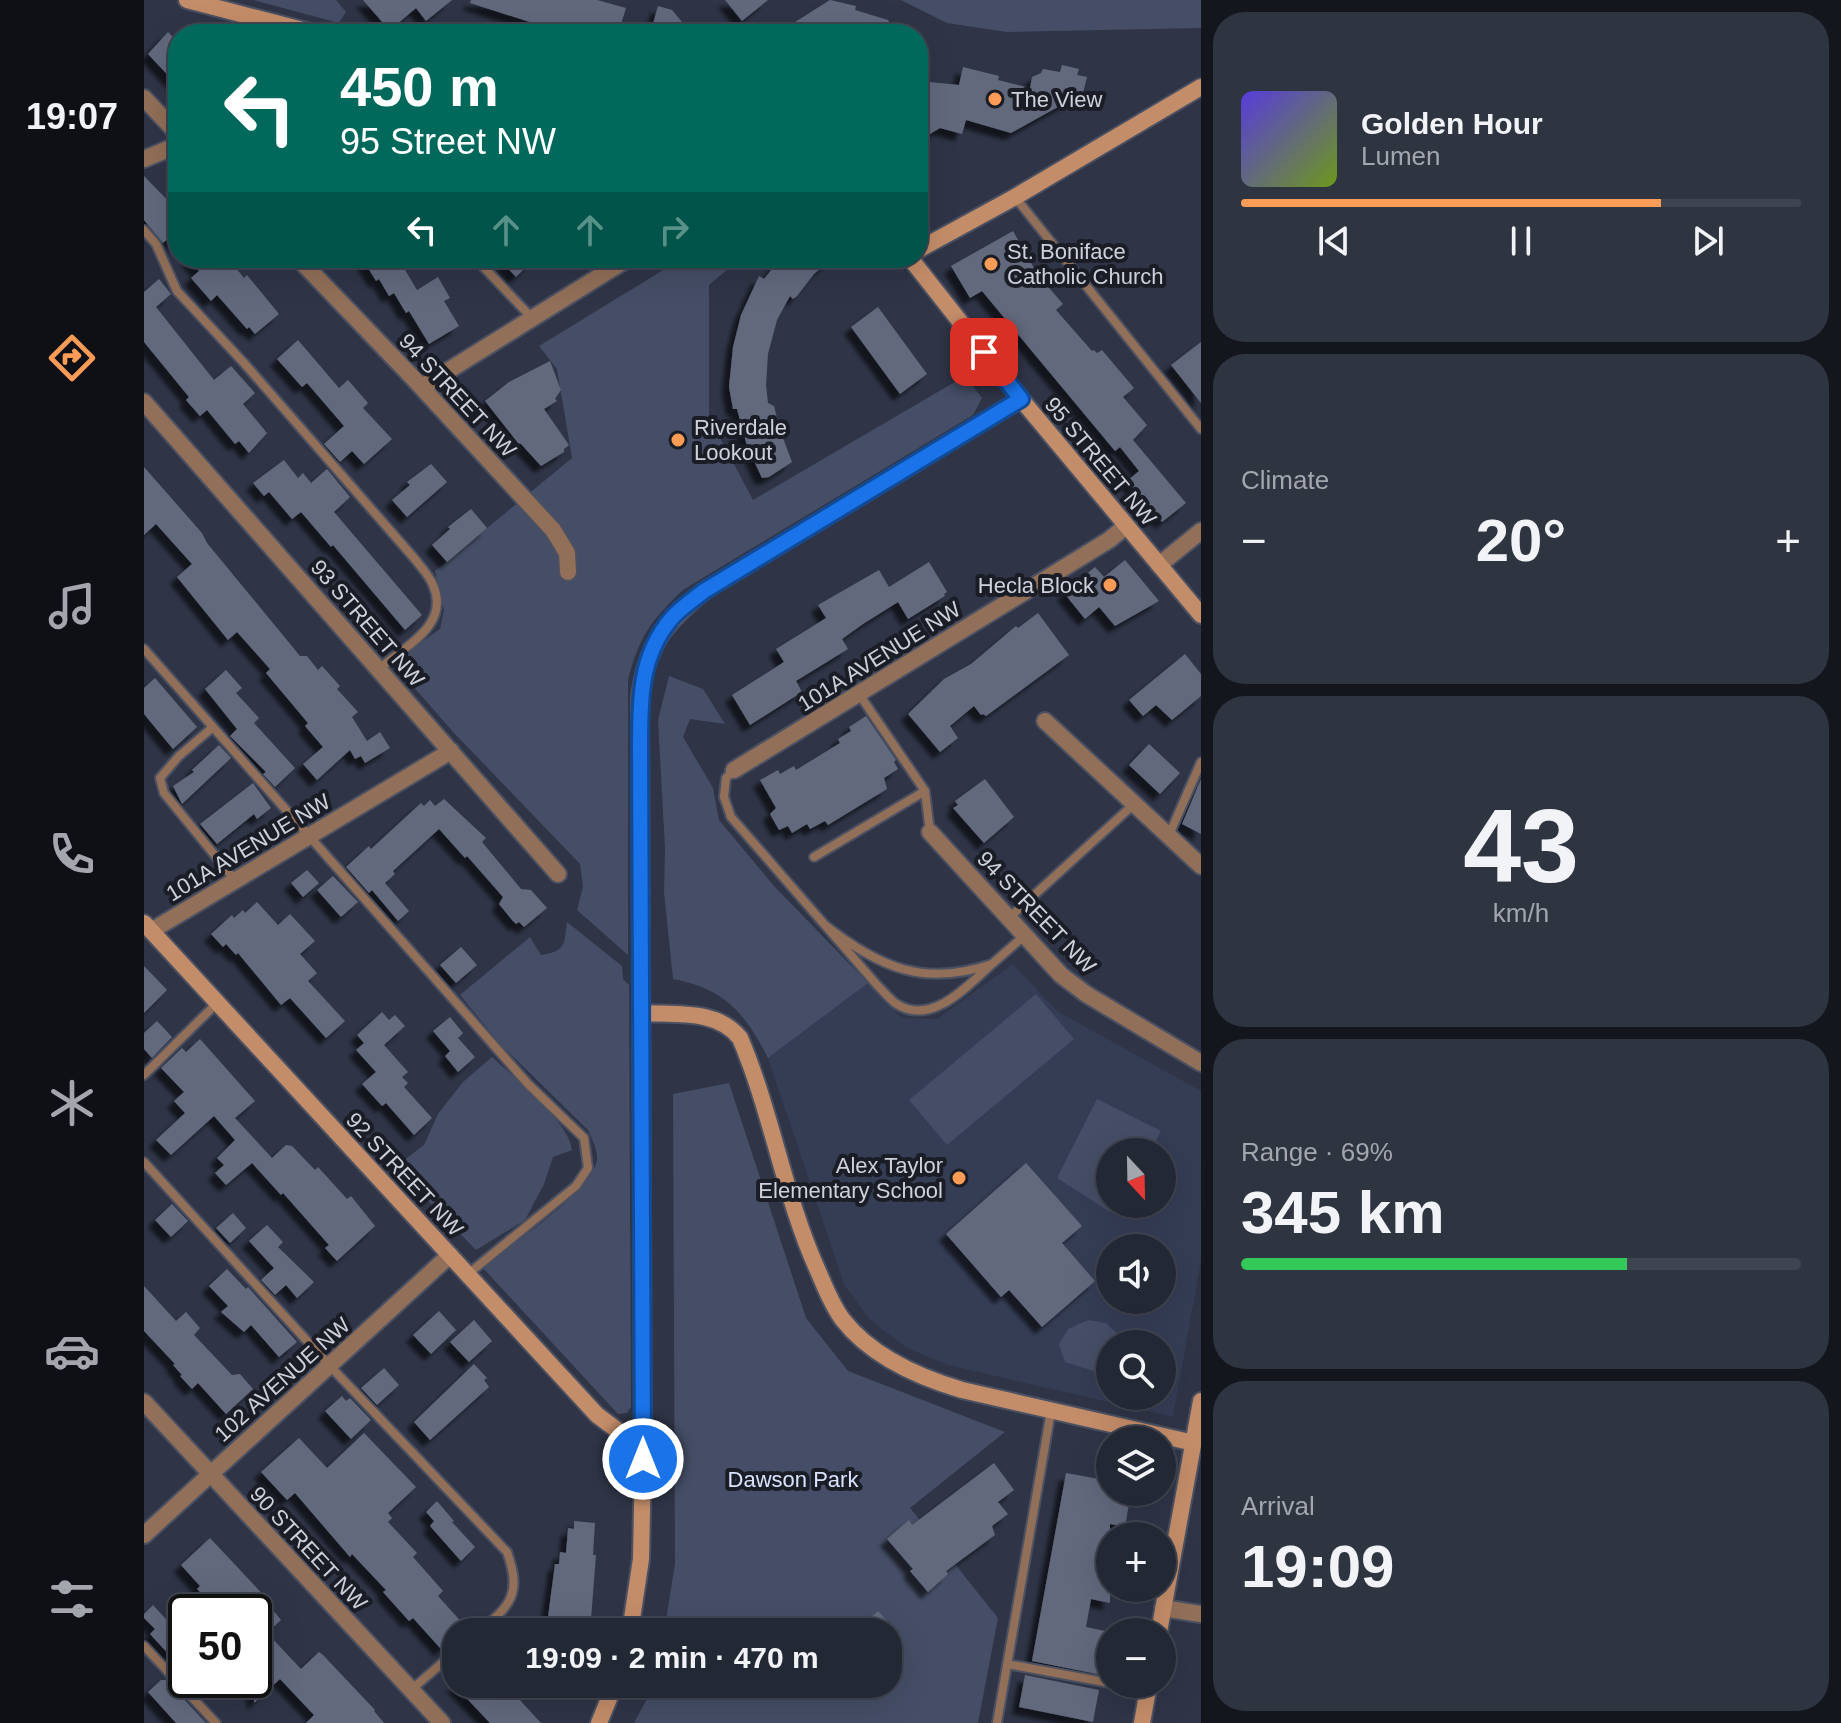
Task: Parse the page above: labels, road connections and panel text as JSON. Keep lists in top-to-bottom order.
{
  "streets": {
    "street": [
      "94 STREET NW",
      "95 STREET NW",
      "93 STREET NW",
      "101A AVENUE NW",
      "92 STREET NW",
      "102 AVENUE NW",
      "90 STREET NW"
    ]
  },
  "crossings": [
    ["95 STREET NW", "101A AVENUE NW"],
    ["93 STREET NW", "101A AVENUE NW"],
    ["101A AVENUE NW", "92 STREET NW"],
    ["92 STREET NW", "102 AVENUE NW"],
    ["102 AVENUE NW", "90 STREET NW"]
  ],
  "parks": ["Dawson Park"],
  "places": [
    "The View",
    "St. Boniface Catholic Church",
    "Riverdale Lookout",
    "Hecla Block",
    "Alex Taylor Elementary School"
  ],
  "north": "bottom",
  "page": {
    "tabs": "19:07",
    "turn": ["450 m", "95 Street NW"],
    "song": ["Golden Hour", "Lumen"],
    "tile": [
      "Climate",
      ["43", "km/h"],
      ["Range · 69%", "345 km"],
      ["Arrival", "19:09"]
    ],
    "heat": ["−", "20°", "+"],
    "map_buttons": ["+", "−"],
    "limit": "50",
    "trip": "19:09 · 2 min · 470 m"
  }
}
